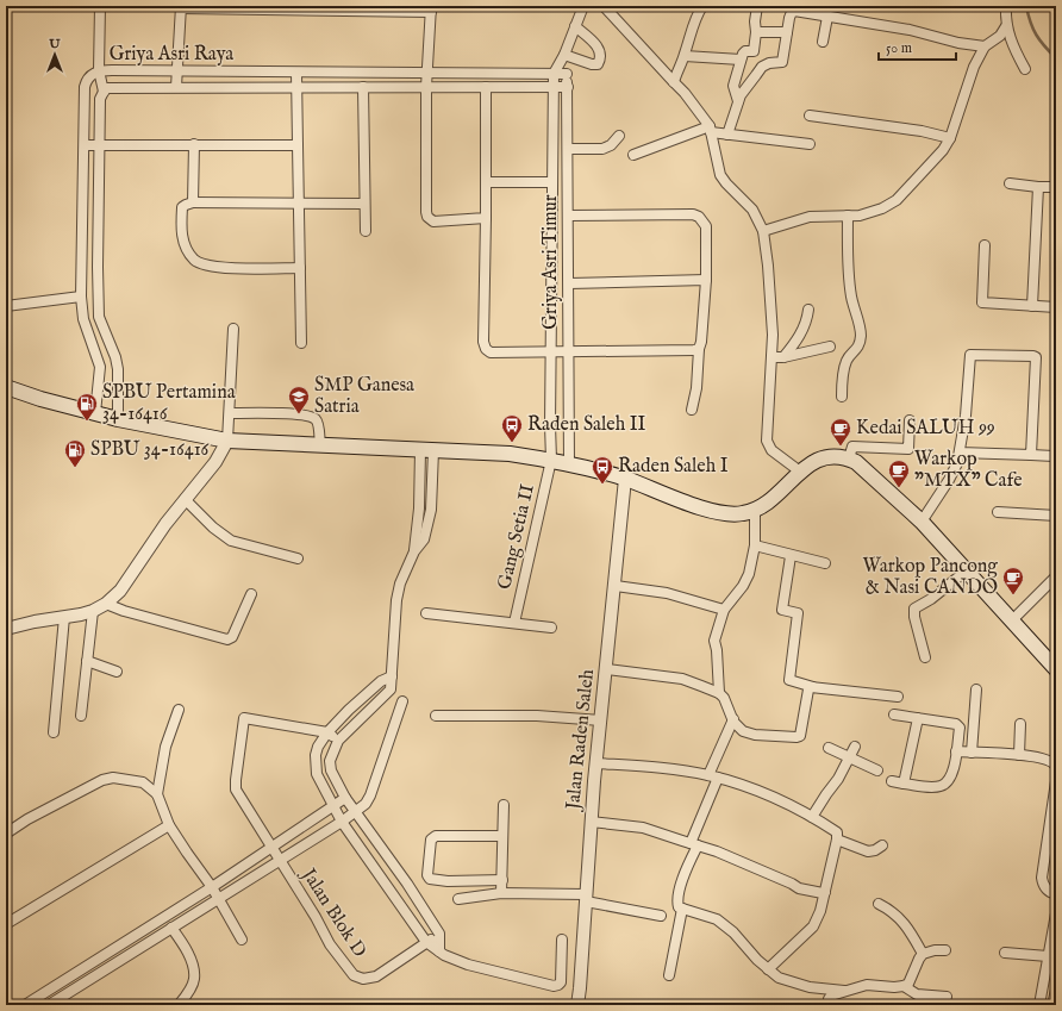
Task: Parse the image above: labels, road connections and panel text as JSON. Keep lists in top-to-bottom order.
{
  "streets": {
    "street": [
      "Griya Asri Raya",
      "Griya Asri Timur",
      "Gang Setia II",
      "Jalan Raden Saleh",
      "Jalan Blok D"
    ]
  },
  "crossings": [
    ["Griya Asri Raya", "Griya Asri Timur"],
    ["Griya Asri Raya", "Gang Setia II"]
  ],
  "places": {
    "school or university": ["SMP Ganesa Satria"],
    "fuel station": ["SPBU Pertamina 34-16416", "SPBU 34-16416"],
    "bus stop": ["Raden Saleh II", "Raden Saleh I"],
    "cafe": ["Kedai SALUH 99", "Warkop \"MTX\" Cafe", "Warkop Pancong & Nasi CANDO"]
  },
  "scale_bar": "50 m",
  "north": "top"
}
